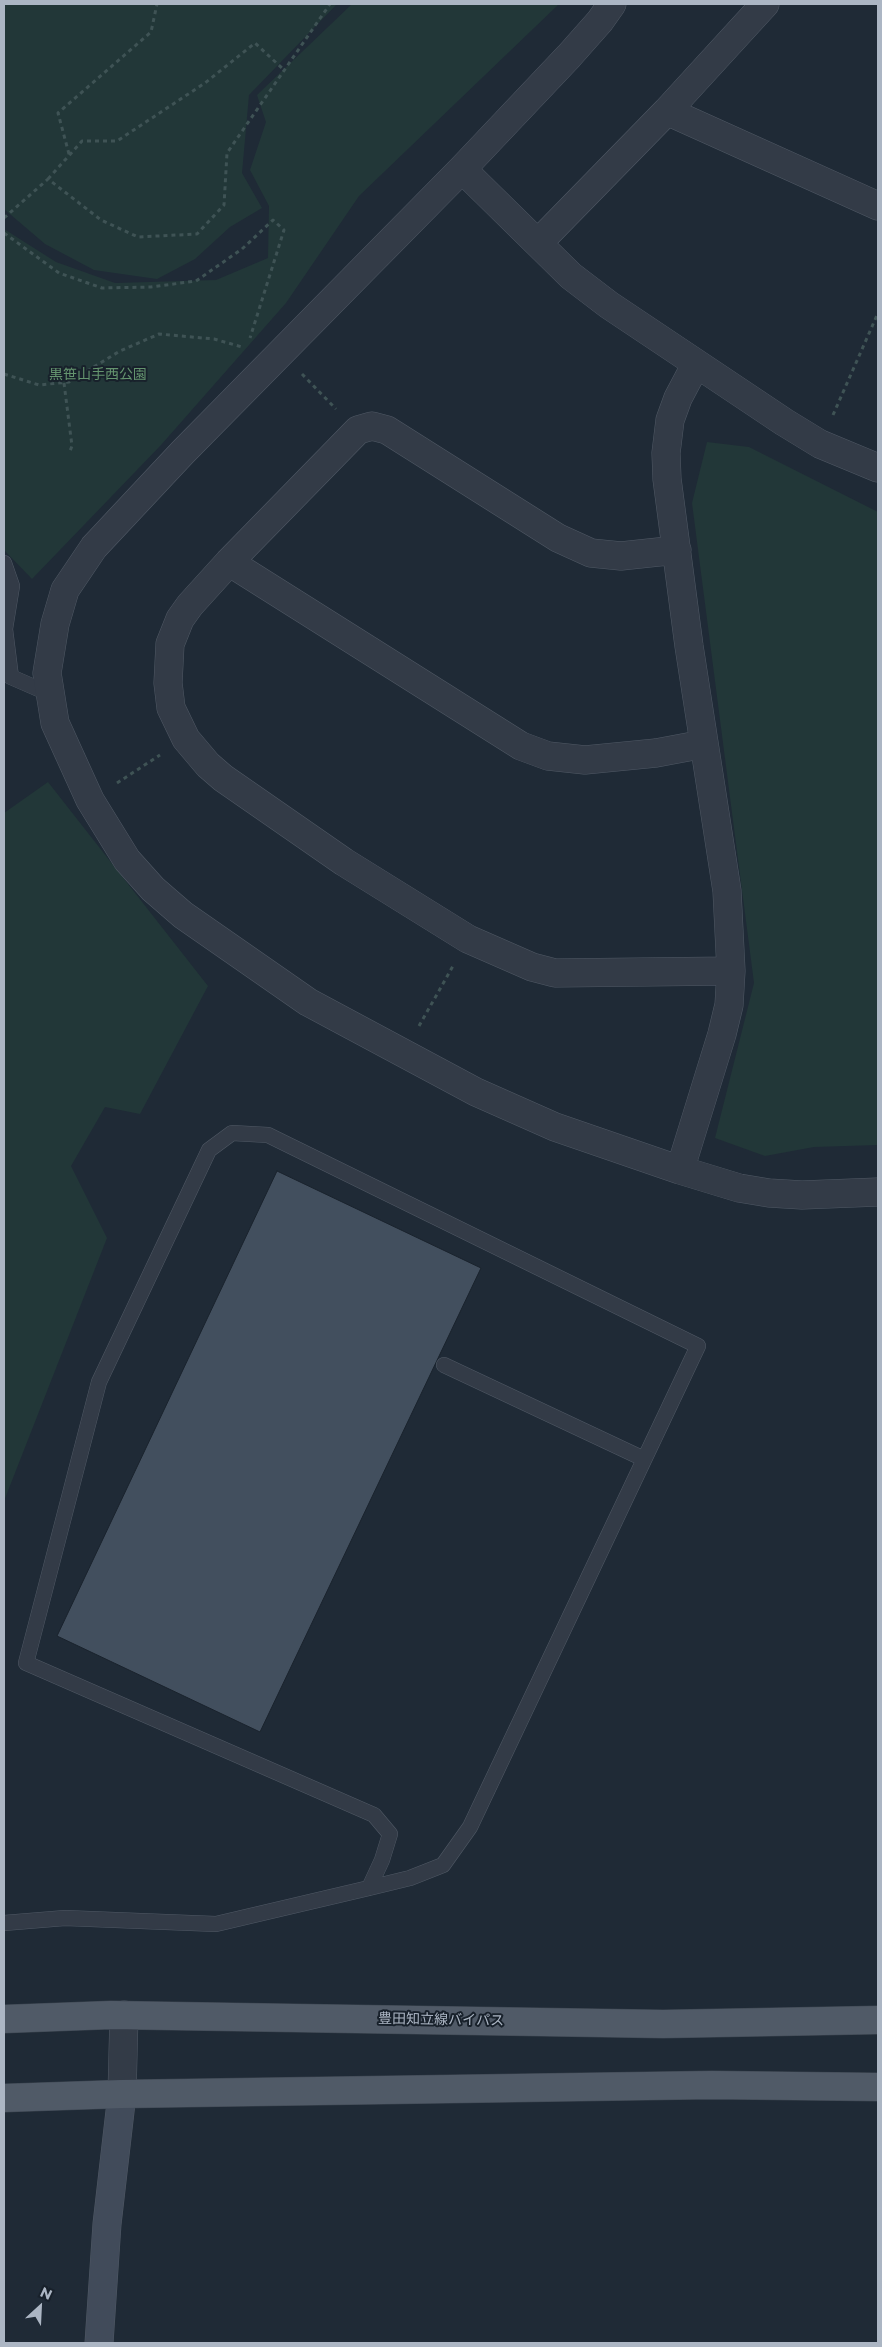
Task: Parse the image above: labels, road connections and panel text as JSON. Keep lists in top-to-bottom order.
{
  "streets": {
    "main road": ["豊田知立線バイパス"]
  },
  "parks": ["黒笹山手西公園"],
  "north": "top right"
}
